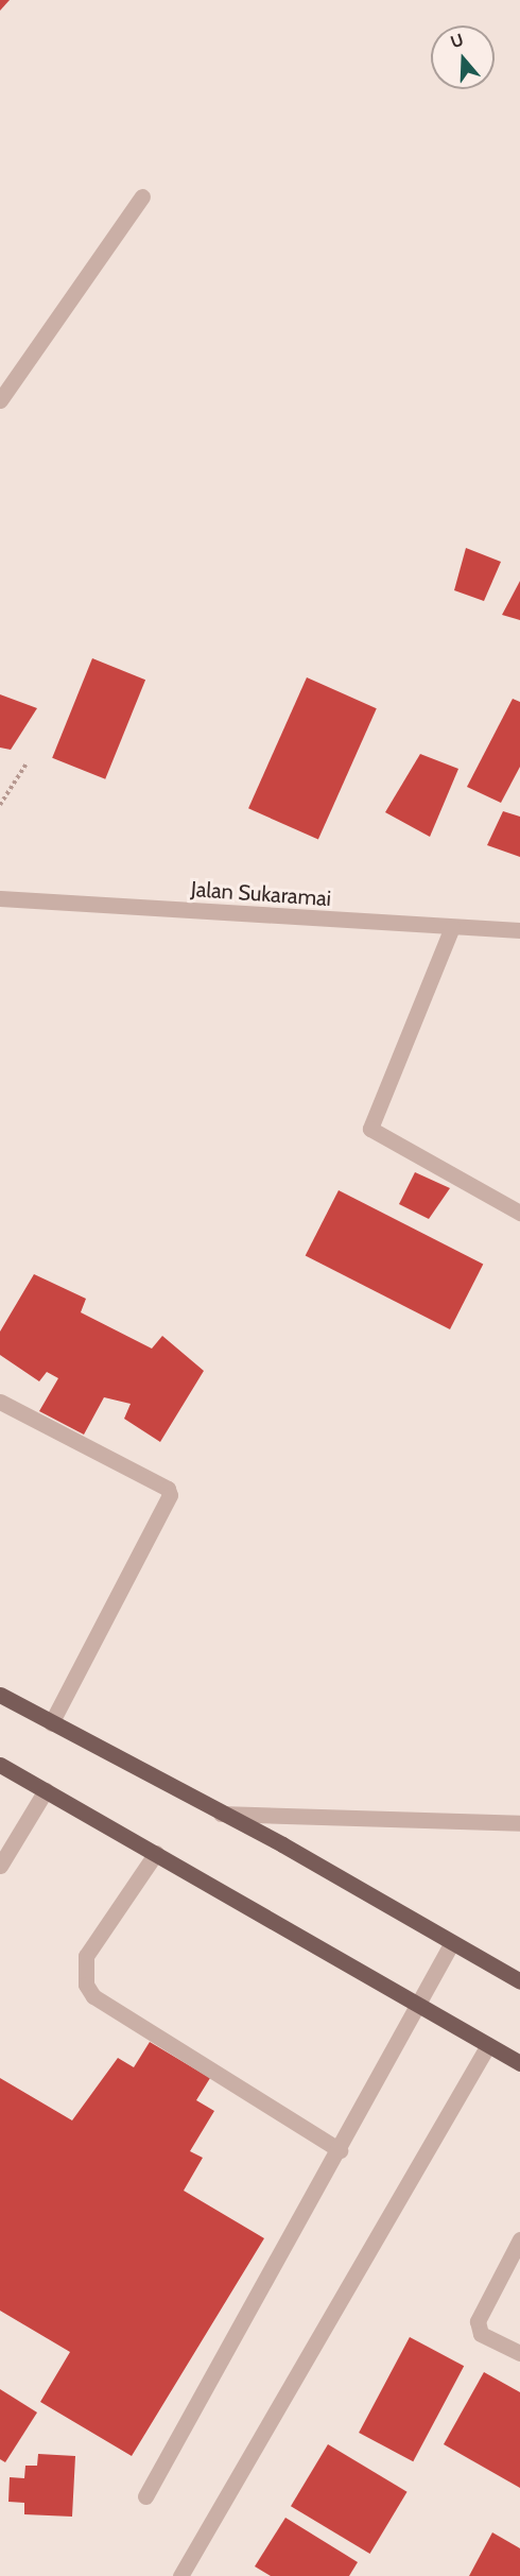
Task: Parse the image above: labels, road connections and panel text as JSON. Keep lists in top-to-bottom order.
{
  "streets": {
    "street": ["Jalan Sukaramai"]
  },
  "north": "top"
}
